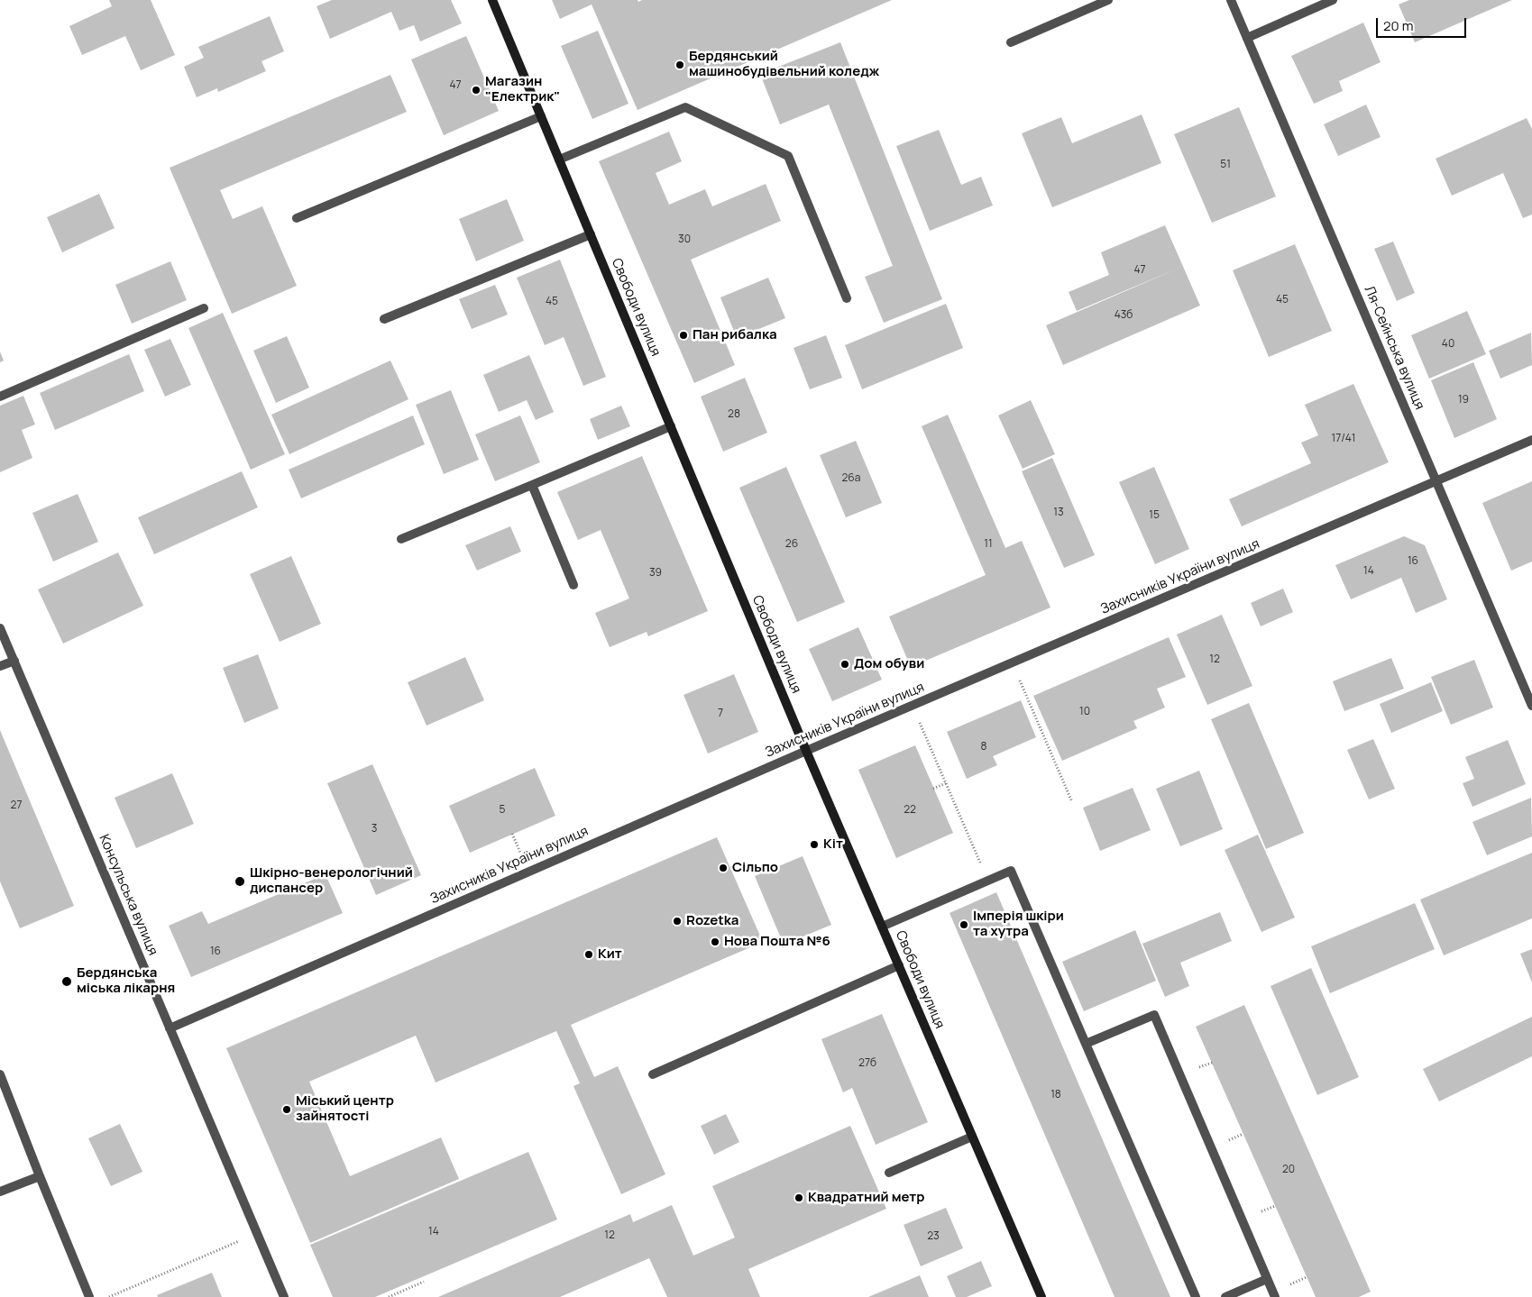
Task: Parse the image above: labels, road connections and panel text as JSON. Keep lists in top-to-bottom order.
{
  "streets": {
    "main road": ["Свободи вулиця"],
    "street": ["Ля-Сейнська вулиця", "Захисників України вулиця", "Консульська вулиця"]
  },
  "crossings": [
    ["Свободи вулиця", "Захисників України вулиця"],
    ["Ля-Сейнська вулиця", "Захисників України вулиця"],
    ["Захисників України вулиця", "Консульська вулиця"]
  ],
  "places": [
    "Бердянський машинобудівельний коледж",
    "Магазин \"Електрик\"",
    "Пан рибалка",
    "Дом обуви",
    "Кіт",
    "Сільпо",
    "Шкірно-венерологічний диспансер",
    "Rozetka",
    "Імперія шкіри та хутра",
    "Нова Пошта №6",
    "Кит",
    "Бердянська міська лікарня",
    "Міський центр зайнятості",
    "Квадратний метр"
  ],
  "house_numbers": [
    "47",
    "51",
    "30",
    "47",
    "45",
    "45",
    "43б",
    "40",
    "19",
    "28",
    "17/41",
    "26а",
    "13",
    "15",
    "26",
    "11",
    "16",
    "14",
    "39",
    "12",
    "10",
    "7",
    "8",
    "27",
    "5",
    "22",
    "3",
    "16",
    "27б",
    "18",
    "20",
    "14",
    "12",
    "23"
  ],
  "scale_bar": "20 m"
}
